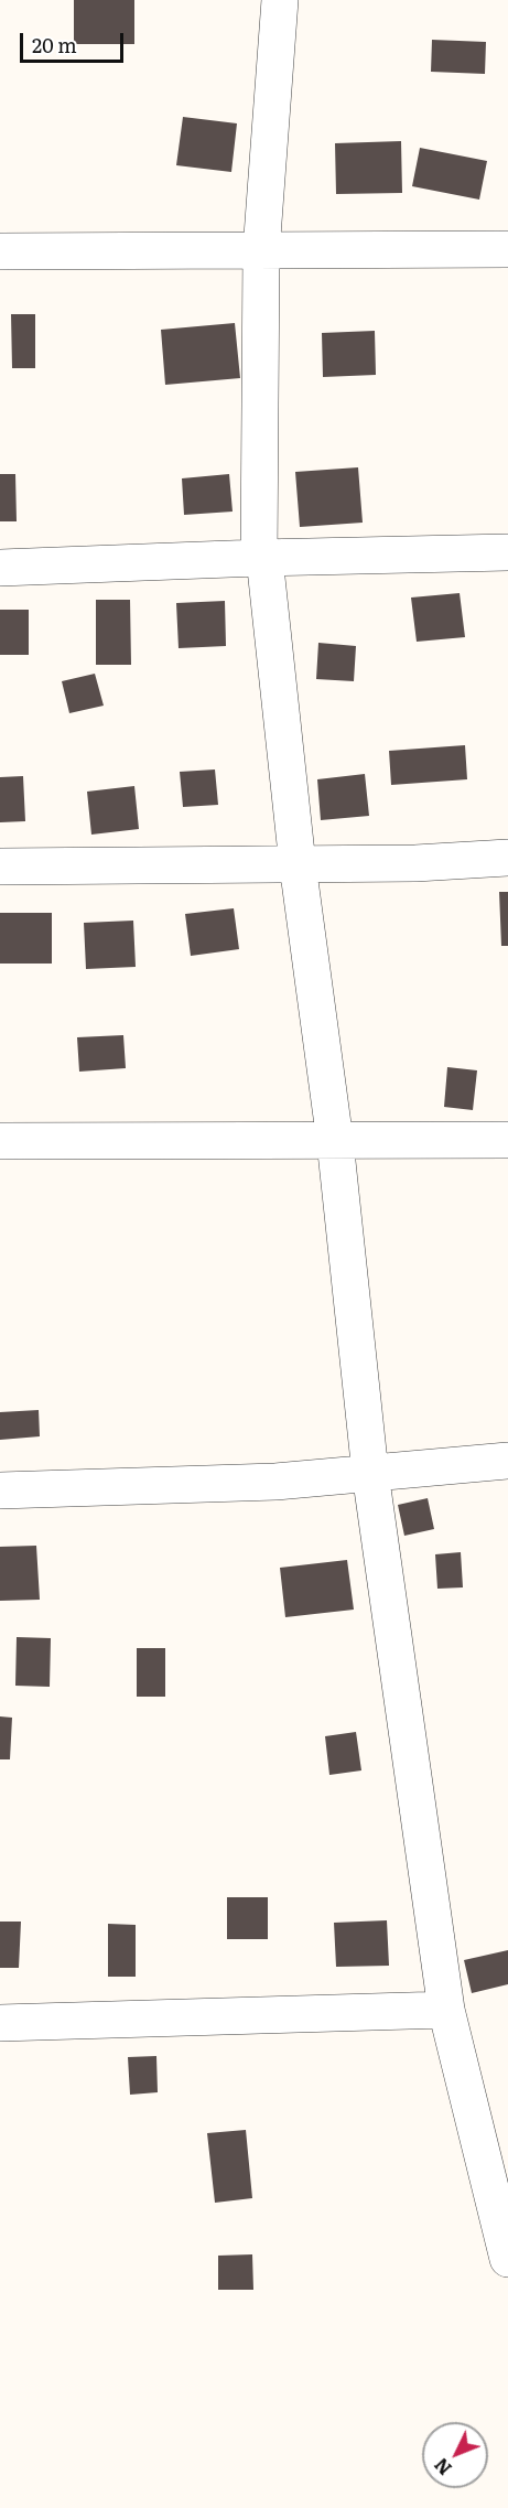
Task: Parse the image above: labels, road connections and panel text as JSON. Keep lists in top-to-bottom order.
{
  "scale_bar": "20 m",
  "north": "bottom left"
}
